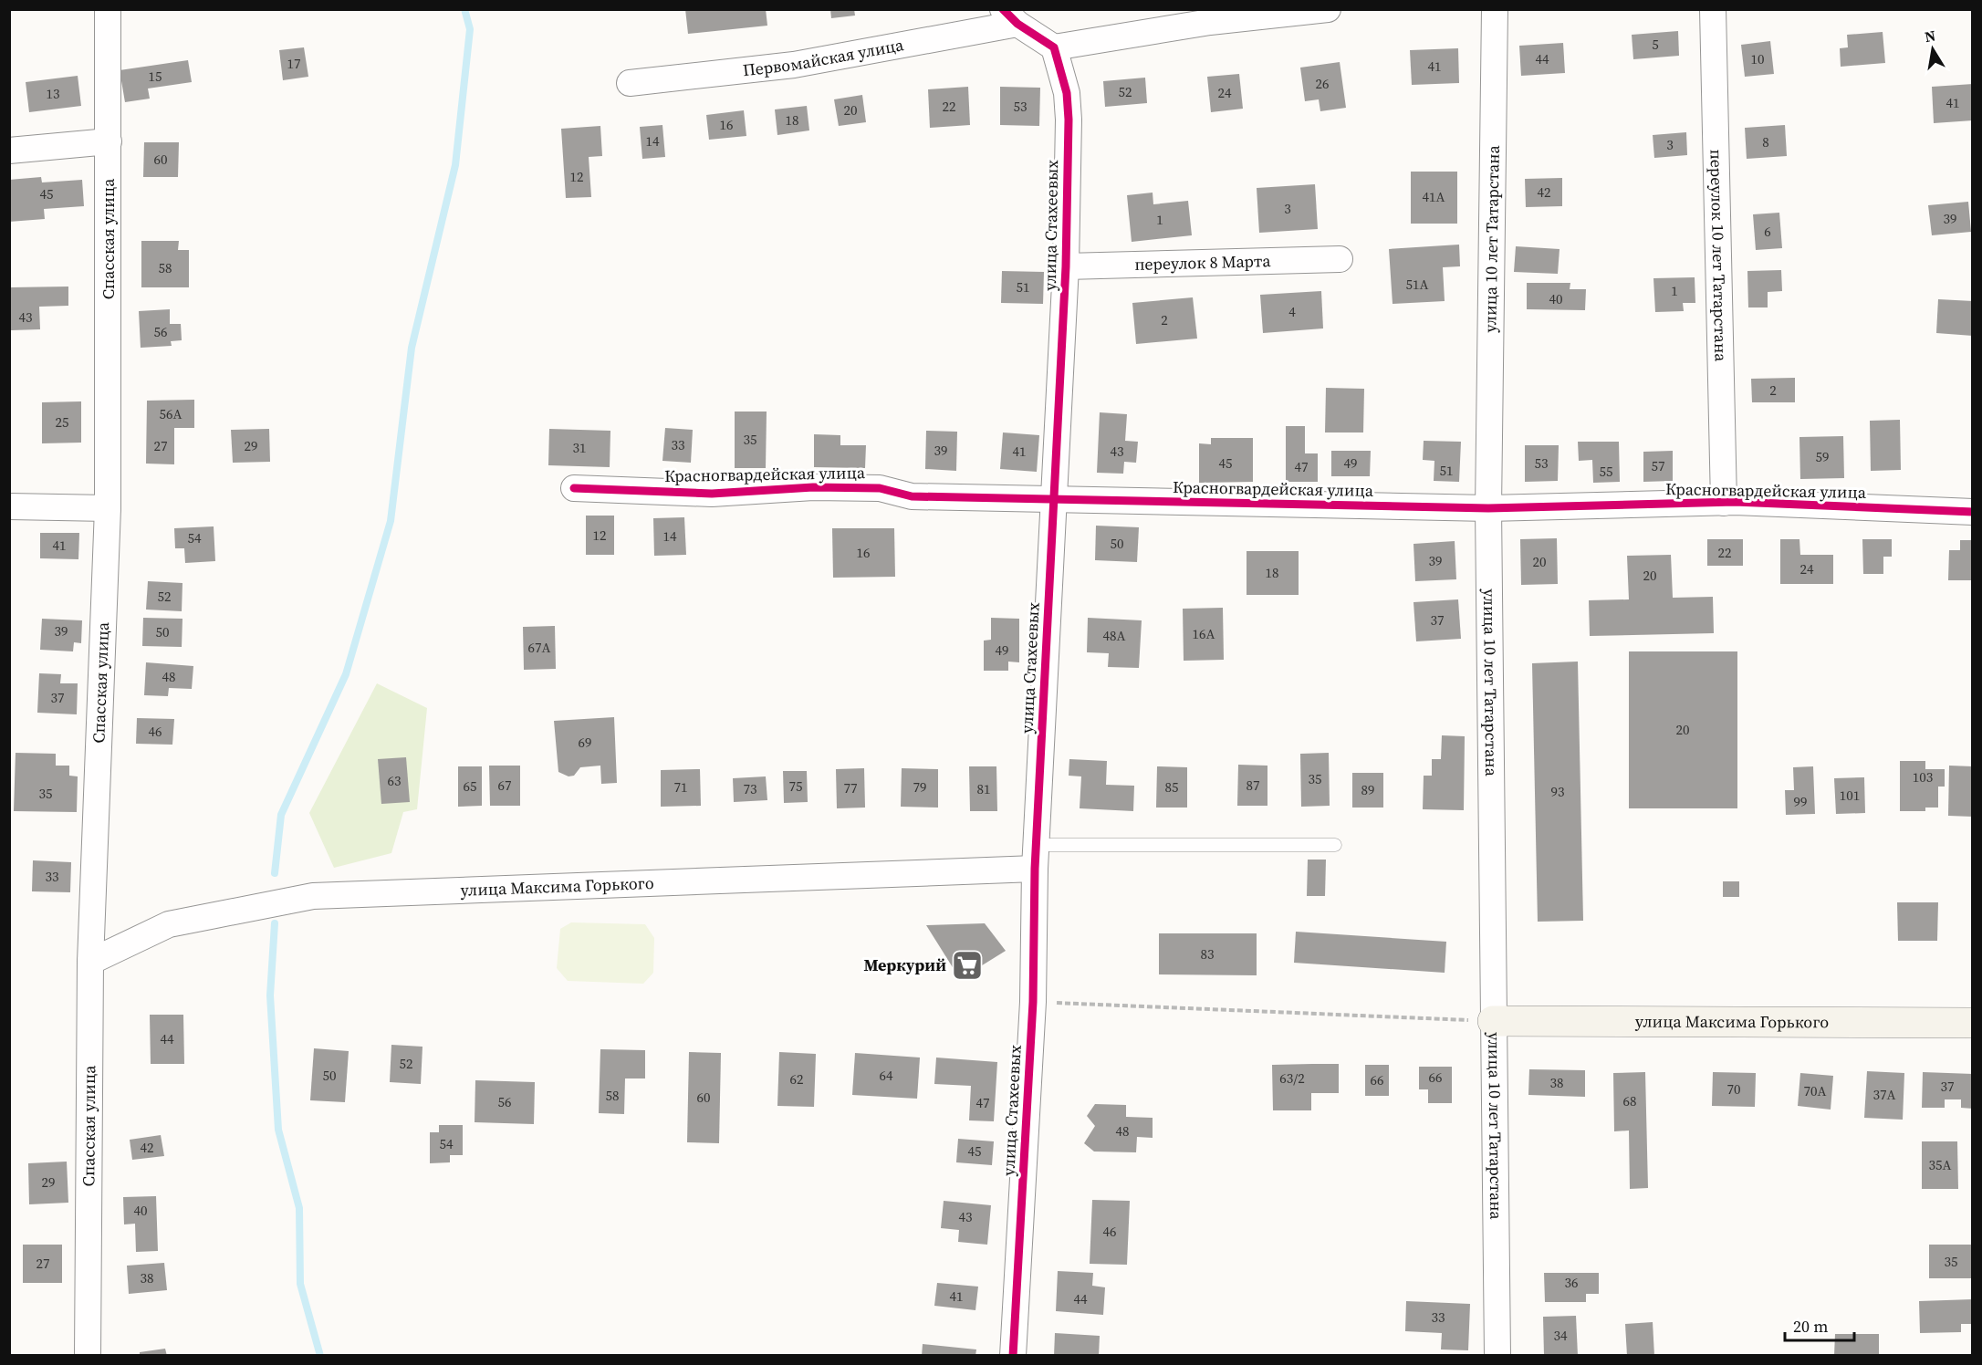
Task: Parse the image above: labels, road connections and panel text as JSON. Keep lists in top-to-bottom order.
{
  "streets": {
    "street": [
      "Первомайская улица",
      "улица Стахеевых",
      "Спасская улица",
      "улица 10 лет Татарстана",
      "переулок 10 лет Татарстана",
      "переулок 8 Марта",
      "Красногвардейская улица",
      "улица Максима Горького"
    ]
  },
  "crossings": [
    ["улица Стахеевых", "переулок 8 Марта"],
    ["улица Стахеевых", "Красногвардейская улица"],
    ["улица Стахеевых", "улица Максима Горького"],
    ["Спасская улица", "улица Максима Горького"],
    ["улица 10 лет Татарстана", "Красногвардейская улица"],
    ["улица 10 лет Татарстана", "улица Максима Горького"],
    ["переулок 10 лет Татарстана", "Красногвардейская улица"]
  ],
  "places": {
    "supermarket": ["Меркурий"]
  },
  "house_numbers": [
    "5",
    "44",
    "10",
    "17",
    "41",
    "15",
    "26",
    "52",
    "24",
    "13",
    "41",
    "22",
    "53",
    "20",
    "18",
    "16",
    "14",
    "8",
    "3",
    "60",
    "12",
    "42",
    "45",
    "41А",
    "3",
    "39",
    "1",
    "6",
    "58",
    "51А",
    "51",
    "1",
    "40",
    "4",
    "43",
    "2",
    "56",
    "2",
    "56А",
    "25",
    "35",
    "33",
    "27",
    "29",
    "31",
    "39",
    "41",
    "43",
    "59",
    "45",
    "49",
    "53",
    "57",
    "47",
    "51",
    "55",
    "12",
    "14",
    "54",
    "50",
    "41",
    "16",
    "22",
    "39",
    "20",
    "24",
    "18",
    "20",
    "52",
    "37",
    "39",
    "50",
    "16А",
    "48А",
    "67А",
    "49",
    "48",
    "37",
    "20",
    "46",
    "69",
    "103",
    "35",
    "63",
    "67",
    "87",
    "65",
    "75",
    "71",
    "79",
    "85",
    "77",
    "73",
    "81",
    "89",
    "93",
    "35",
    "101",
    "99",
    "33",
    "83",
    "44",
    "52",
    "50",
    "64",
    "66",
    "63/2",
    "62",
    "66",
    "38",
    "37",
    "70",
    "70А",
    "37А",
    "58",
    "60",
    "68",
    "56",
    "47",
    "48",
    "54",
    "42",
    "45",
    "35А",
    "29",
    "40",
    "43",
    "46",
    "35",
    "27",
    "38",
    "36",
    "41",
    "44",
    "33",
    "34"
  ],
  "scale_bar": "20 m",
  "north": "top"
}
